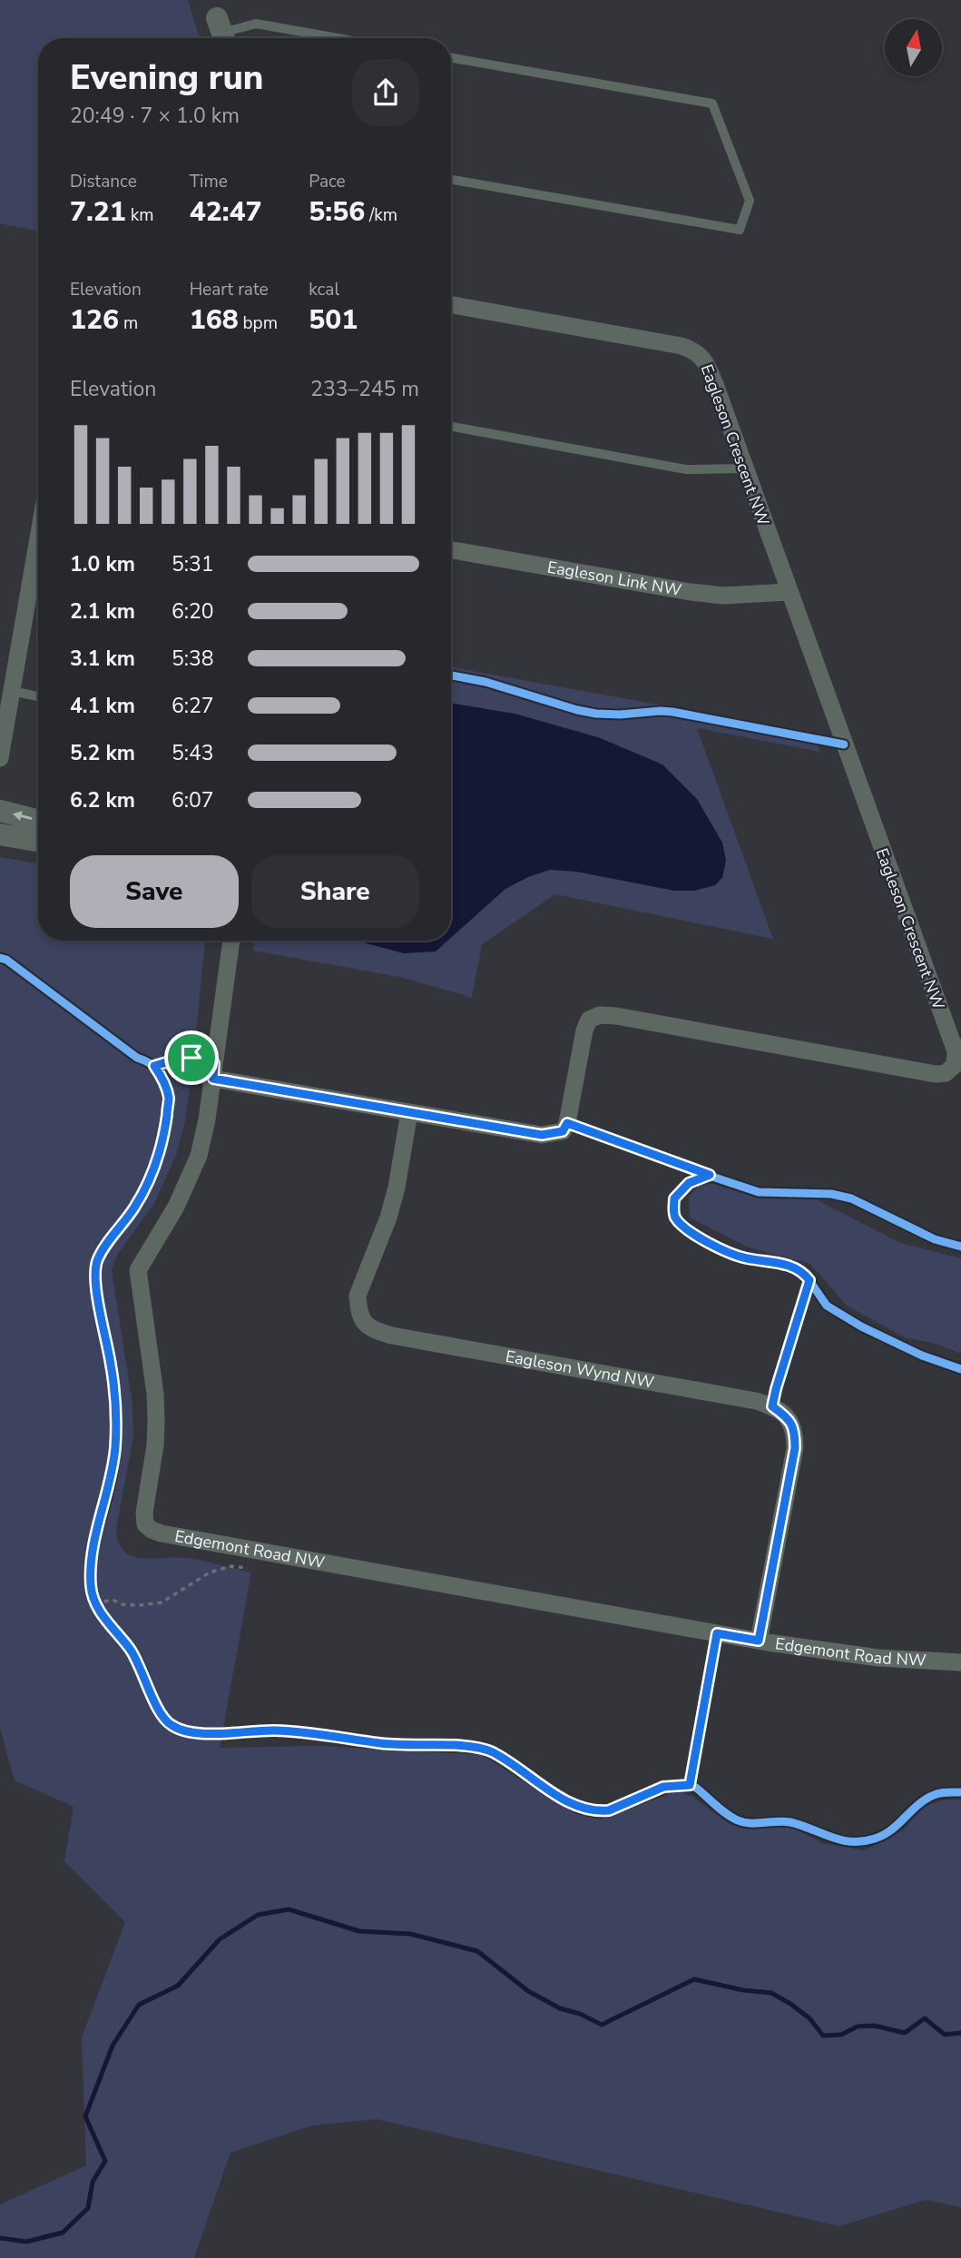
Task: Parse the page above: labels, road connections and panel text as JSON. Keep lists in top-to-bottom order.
{
  "streets": {
    "street": [
      "Eagleson Crescent NW",
      "Eagleson Link NW",
      "Eagleson Wynd NW",
      "Edgemont Road NW"
    ]
  },
  "crossings": [
    ["Eagleson Crescent NW", "Eagleson Link NW"]
  ],
  "north": "top",
  "page": {
    "heading": ["Evening run", "20:49 · 7 × 1.0 km"],
    "stats": [
      ["Distance", "7.21 km"],
      ["Time", "42:47"],
      ["Pace", "5:56 /km"],
      ["Elevation", "126 m"],
      ["Heart rate", "168 bpm"],
      ["kcal", "501"]
    ],
    "chart": ["Elevation", "233–245 m"],
    "list": [
      {
        "name": "1.0 km",
        "note": "5:31"
      },
      {
        "name": "2.1 km",
        "note": "6:20"
      },
      {
        "name": "3.1 km",
        "note": "5:38"
      },
      {
        "name": "4.1 km",
        "note": "6:27"
      },
      {
        "name": "5.2 km",
        "note": "5:43"
      },
      {
        "name": "6.2 km",
        "note": "6:07"
      }
    ],
    "buttons": ["Save", "Share"]
  }
}
